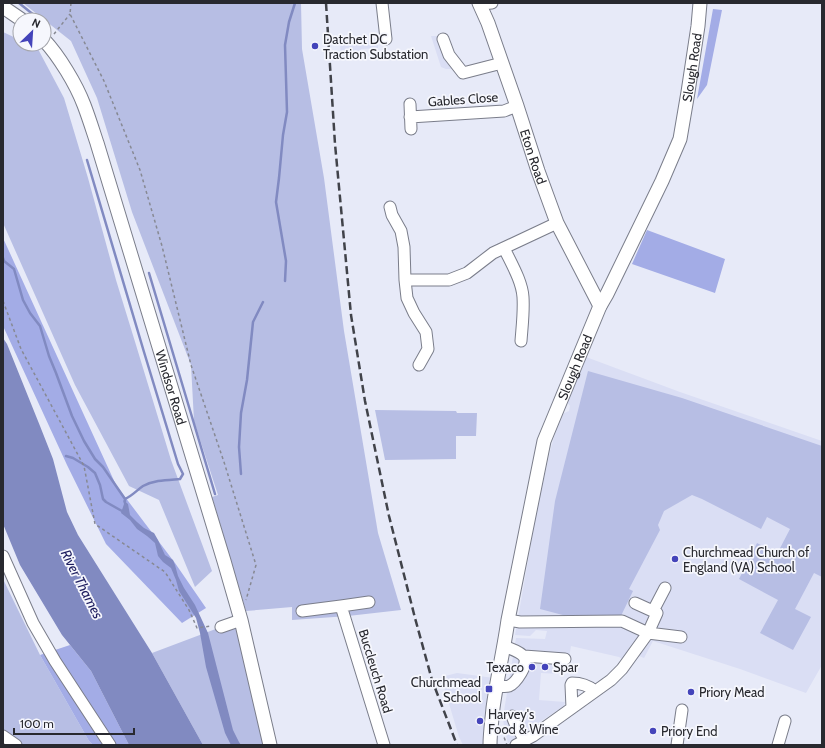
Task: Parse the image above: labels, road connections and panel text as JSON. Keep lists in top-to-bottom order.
{
  "streets": {
    "main road": ["Slough Road", "Eton Road", "Windsor Road"],
    "street": ["Gables Close", "Buccleuch Road"]
  },
  "crossings": [
    ["Slough Road", "Eton Road"],
    ["Gables Close", "Eton Road"]
  ],
  "water": ["River Thames"],
  "places": {
    "other": [
      "Datchet DC Traction Substation",
      "Churchmead Church of England (VA) School",
      "Texaco",
      "Spar",
      "Priory Mead",
      "Harvey's Food & Wine",
      "Priory End"
    ],
    "transit": ["Churchmead School"]
  },
  "scale_bar": "100 m",
  "north": "top right"
}
